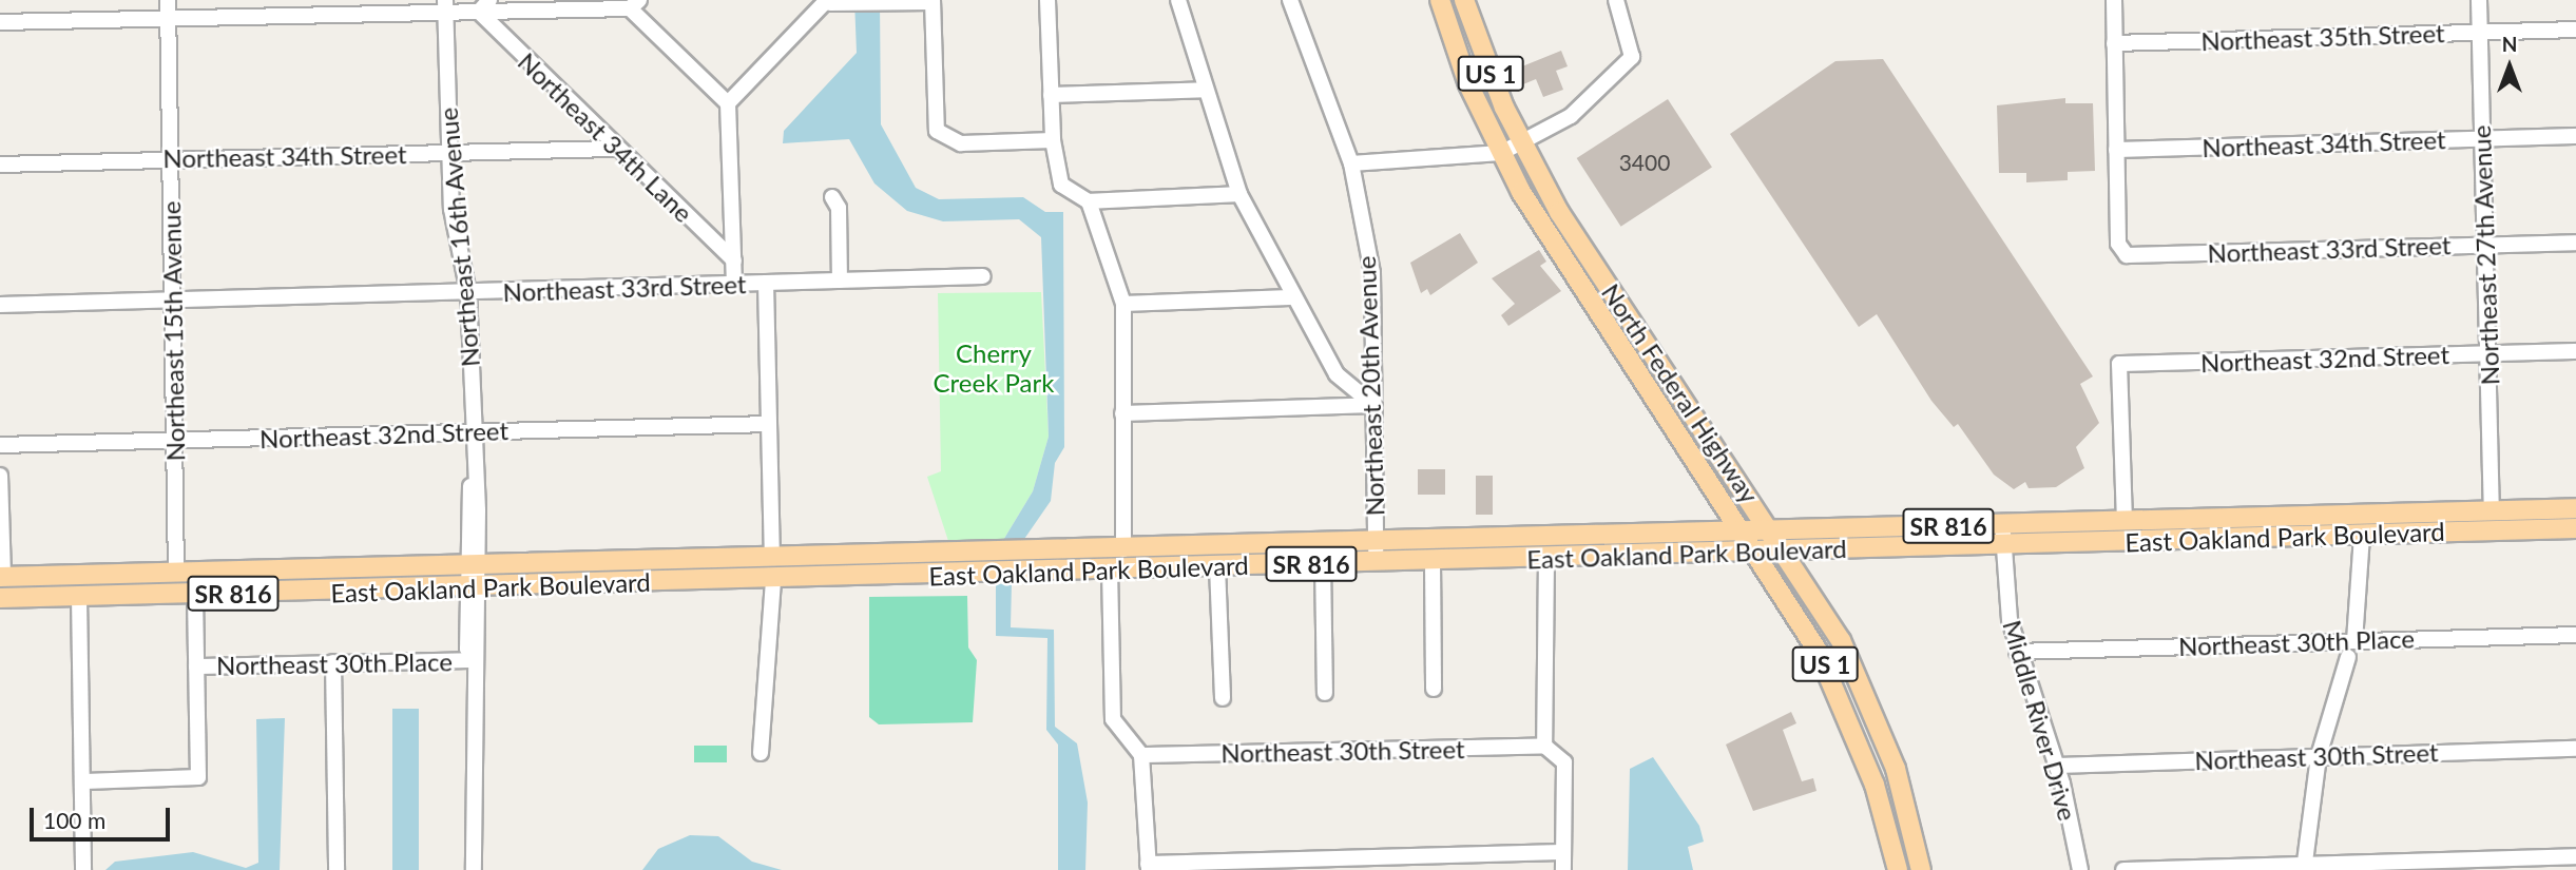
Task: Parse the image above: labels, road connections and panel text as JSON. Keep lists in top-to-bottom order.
{
  "streets": {
    "main road": [
      "US 1",
      "North Federal Highway",
      "SR 816",
      "East Oakland Park Boulevard"
    ],
    "street": [
      "Northeast 35th Street",
      "Northeast 34th Lane",
      "Northeast 34th Street",
      "Northeast 16th Avenue",
      "Northeast 33rd Street",
      "Northeast 27th Avenue",
      "Northeast 15th Avenue",
      "Northeast 32nd Street",
      "Northeast 20th Avenue",
      "Northeast 30th Place",
      "Middle River Drive",
      "Northeast 30th Street"
    ]
  },
  "crossings": [
    ["Northeast 35th Street", "Northeast 27th Avenue"],
    ["Northeast 34th Lane", "Northeast 34th Street"],
    ["Northeast 34th Street", "Northeast 16th Avenue"],
    ["Northeast 34th Street", "Northeast 33rd Street"],
    ["Northeast 34th Street", "Northeast 27th Avenue"],
    ["Northeast 34th Street", "Northeast 15th Avenue"],
    ["Northeast 16th Avenue", "Northeast 33rd Street"],
    ["Northeast 16th Avenue", "Northeast 32nd Street"],
    ["Northeast 16th Avenue", "East Oakland Park Boulevard"],
    ["Northeast 16th Avenue", "Northeast 30th Place"],
    ["Northeast 33rd Street", "Northeast 27th Avenue"],
    ["Northeast 33rd Street", "Northeast 15th Avenue"],
    ["Northeast 27th Avenue", "Northeast 32nd Street"],
    ["Northeast 27th Avenue", "East Oakland Park Boulevard"],
    ["Northeast 15th Avenue", "Northeast 32nd Street"],
    ["Northeast 15th Avenue", "East Oakland Park Boulevard"],
    ["Northeast 32nd Street", "East Oakland Park Boulevard"],
    ["Northeast 20th Avenue", "East Oakland Park Boulevard"],
    ["North Federal Highway", "East Oakland Park Boulevard"],
    ["East Oakland Park Boulevard", "Middle River Drive"],
    ["Northeast 30th Place", "Middle River Drive"],
    ["Middle River Drive", "Northeast 30th Street"]
  ],
  "parks": ["Cherry Creek Park"],
  "house_numbers": ["3400"],
  "scale_bar": "100 m",
  "north": "top"
}
